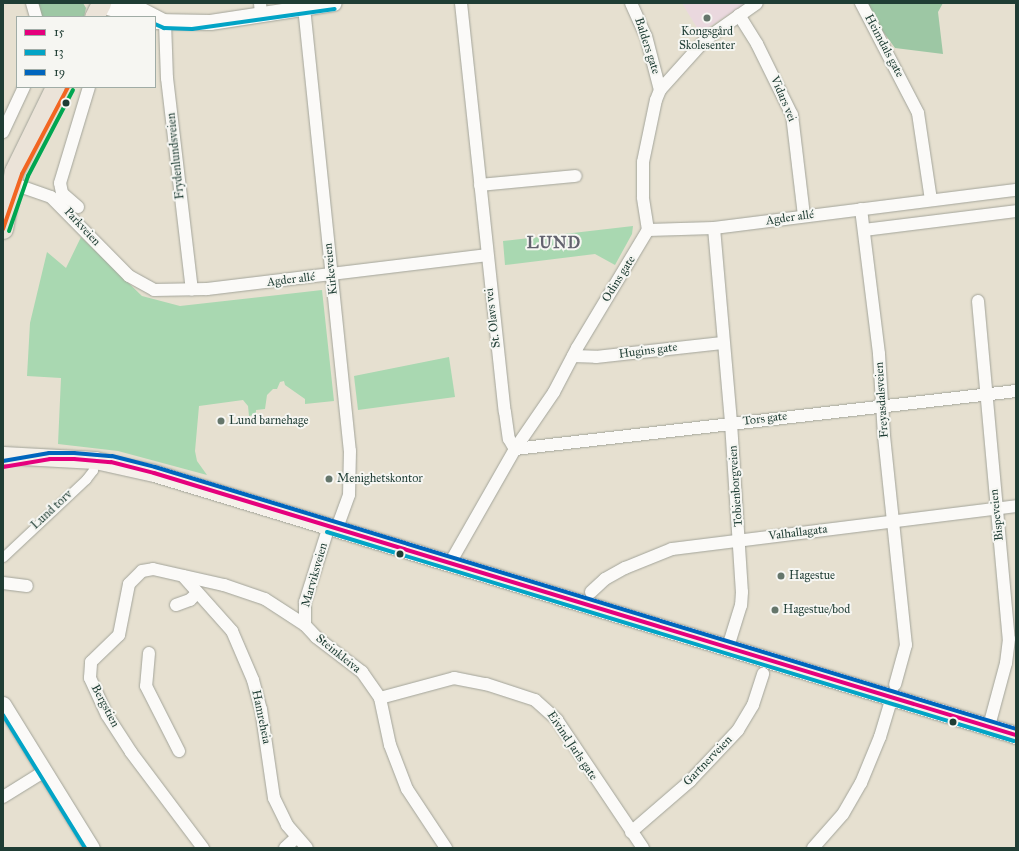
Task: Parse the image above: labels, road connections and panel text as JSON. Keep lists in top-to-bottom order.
{
  "streets": {
    "main road": ["Marviksveien"],
    "street": [
      "Balders gate",
      "Heimdals gate",
      "Vidars vei",
      "Frydenlundsveien",
      "Agder allé",
      "Parkveien",
      "Kirkeveien",
      "Odins gate",
      "St. Olavs vei",
      "Hugins gate",
      "Freyasdalsveien",
      "Tors gate",
      "Tobienborgveien",
      "Lund torv",
      "Bispeveien",
      "Valhallagata",
      "Steinkleiva",
      "Bergstien",
      "Hamreheia",
      "Eivind Jarls gate",
      "Gartnerveien"
    ]
  },
  "crossings": [
    ["Heimdals gate", "Agder allé"],
    ["Vidars vei", "Agder allé"],
    ["Frydenlundsveien", "Agder allé"],
    ["Agder allé", "Parkveien"],
    ["Agder allé", "Kirkeveien"],
    ["Agder allé", "Odins gate"],
    ["Agder allé", "St. Olavs vei"],
    ["Agder allé", "Freyasdalsveien"],
    ["Agder allé", "Tobienborgveien"],
    ["Kirkeveien", "Marviksveien"],
    ["Odins gate", "St. Olavs vei"],
    ["Odins gate", "Hugins gate"],
    ["Odins gate", "Tors gate"],
    ["Odins gate", "Marviksveien"],
    ["St. Olavs vei", "Tors gate"],
    ["Hugins gate", "Tobienborgveien"],
    ["Freyasdalsveien", "Tors gate"],
    ["Freyasdalsveien", "Valhallagata"],
    ["Freyasdalsveien", "Marviksveien"],
    ["Tors gate", "Tobienborgveien"],
    ["Tors gate", "Bispeveien"],
    ["Tobienborgveien", "Valhallagata"],
    ["Tobienborgveien", "Marviksveien"],
    ["Lund torv", "Marviksveien"],
    ["Bispeveien", "Valhallagata"],
    ["Bispeveien", "Marviksveien"],
    ["Marviksveien", "Steinkleiva"],
    ["Steinkleiva", "Bergstien"],
    ["Steinkleiva", "Hamreheia"],
    ["Steinkleiva", "Eivind Jarls gate"],
    ["Eivind Jarls gate", "Gartnerveien"]
  ],
  "districts": ["LUND"],
  "places": [
    "Kongsgård Skolesenter",
    "Lund barnehage",
    "Menighetskontor",
    "Hagestue",
    "Hagestue/bod"
  ],
  "lines": ["transit line 13", "transit line 19", "transit line 15"],
  "legend": ["15", "13", "19"]
}
